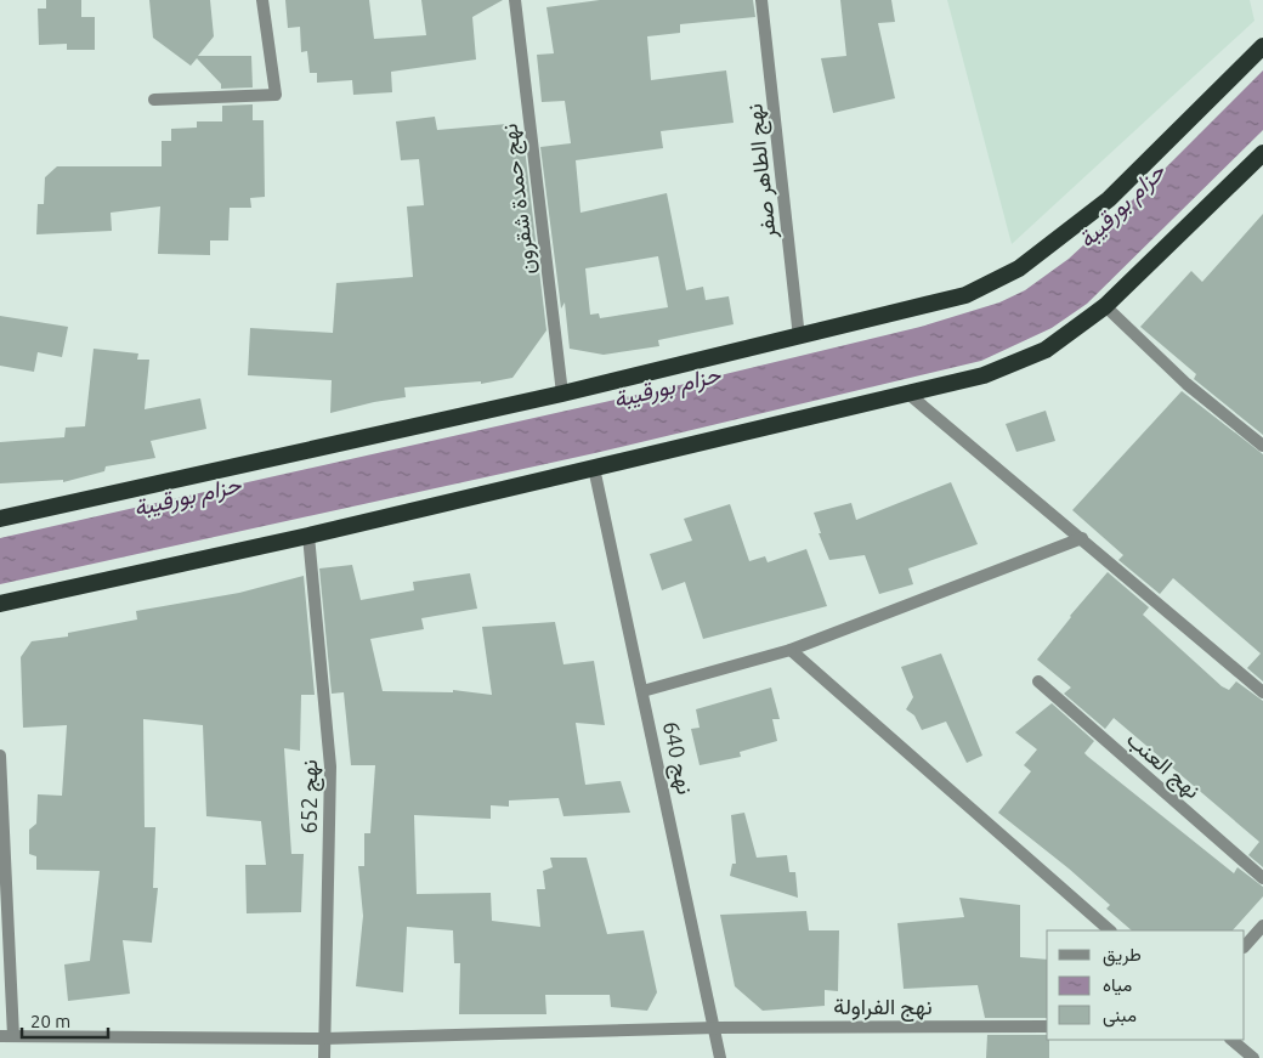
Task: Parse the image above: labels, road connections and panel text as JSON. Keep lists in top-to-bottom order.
{
  "streets": {
    "street": [
      "نهج الطاهر صفر",
      "نهج حمدة شقرون",
      "نهج 640",
      "نهج العنب",
      "نهج 652",
      "نهج الفراولة"
    ]
  },
  "crossings": [
    ["نهج 640", "نهج الفراولة"],
    ["نهج 652", "نهج الفراولة"]
  ],
  "water": ["حزام بورقيبة"],
  "legend": ["طريق", "مياه", "مبنى"],
  "scale_bar": "20 m"
}
